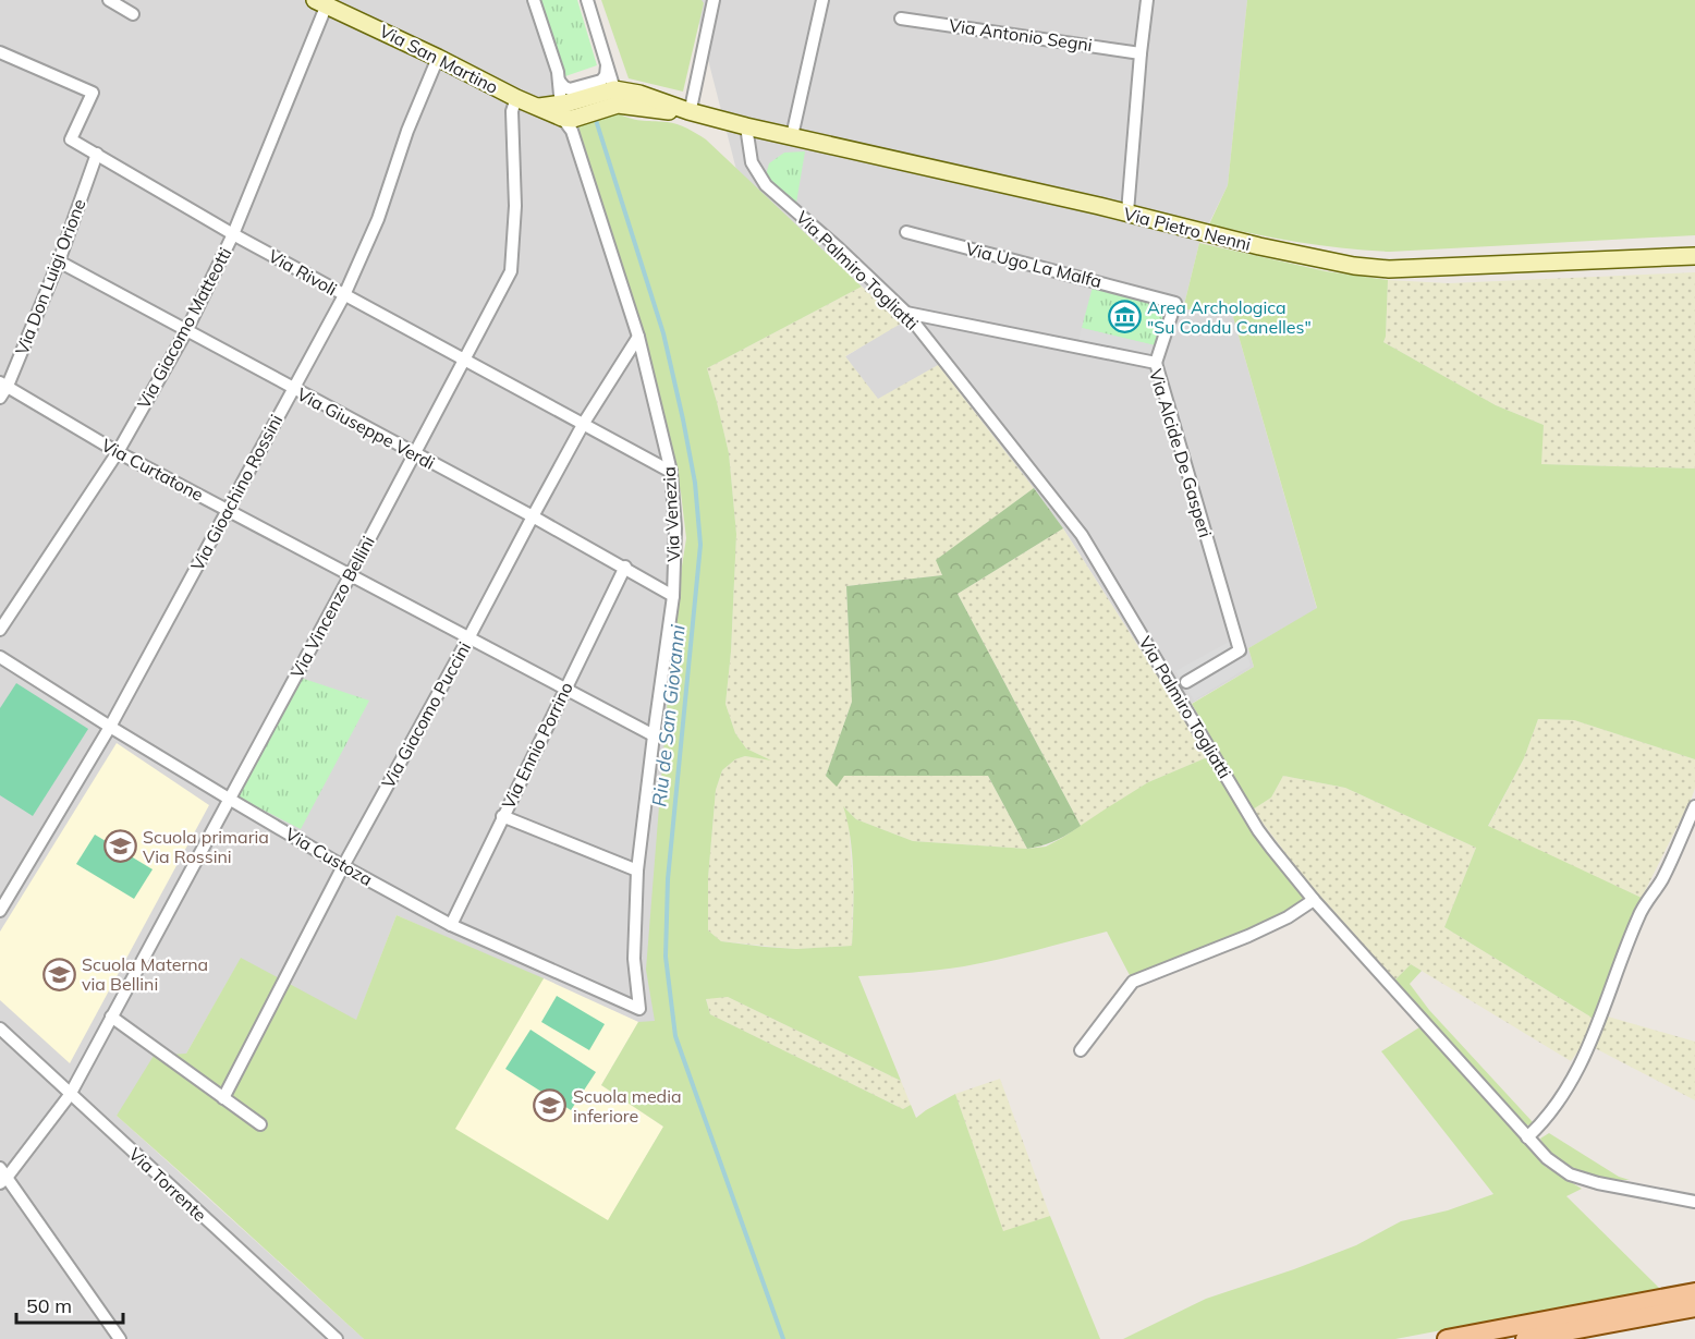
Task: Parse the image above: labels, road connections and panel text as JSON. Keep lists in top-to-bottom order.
{
  "streets": {
    "street": [
      "Via Antonio Segni",
      "Via San Martino",
      "Via Pietro Nenni",
      "Via Ugo La Malfa",
      "Via Palmiro Togliatti",
      "Via Rivoli",
      "Via Don Luigi Orione",
      "Via Giacomo Matteotti",
      "Via Giuseppe Verdi",
      "Via Alcide De Gasperi",
      "Via Curtatone",
      "Via Gioachino Rossini",
      "Via Venezia",
      "Via Vincenzo Bellini",
      "Via Giacomo Puccini",
      "Via Ennio Porrino",
      "Via Custoza",
      "Via Torrente"
    ]
  },
  "crossings": [
    ["Via San Martino", "Via Pietro Nenni"],
    ["Via San Martino", "Via Giacomo Matteotti"],
    ["Via San Martino", "Via Gioachino Rossini"],
    ["Via San Martino", "Via Vincenzo Bellini"],
    ["Via Pietro Nenni", "Via Palmiro Togliatti"],
    ["Via Pietro Nenni", "Via Venezia"],
    ["Via Ugo La Malfa", "Via Alcide De Gasperi"],
    ["Via Palmiro Togliatti", "Via Alcide De Gasperi"],
    ["Via Rivoli", "Via Don Luigi Orione"],
    ["Via Rivoli", "Via Giacomo Matteotti"],
    ["Via Rivoli", "Via Gioachino Rossini"],
    ["Via Rivoli", "Via Venezia"],
    ["Via Rivoli", "Via Vincenzo Bellini"],
    ["Via Rivoli", "Via Giacomo Puccini"],
    ["Via Don Luigi Orione", "Via Giuseppe Verdi"],
    ["Via Don Luigi Orione", "Via Curtatone"],
    ["Via Giacomo Matteotti", "Via Giuseppe Verdi"],
    ["Via Giacomo Matteotti", "Via Curtatone"],
    ["Via Giuseppe Verdi", "Via Gioachino Rossini"],
    ["Via Giuseppe Verdi", "Via Venezia"],
    ["Via Giuseppe Verdi", "Via Vincenzo Bellini"],
    ["Via Giuseppe Verdi", "Via Giacomo Puccini"],
    ["Via Giuseppe Verdi", "Via Ennio Porrino"],
    ["Via Curtatone", "Via Gioachino Rossini"],
    ["Via Curtatone", "Via Venezia"],
    ["Via Curtatone", "Via Vincenzo Bellini"],
    ["Via Curtatone", "Via Giacomo Puccini"],
    ["Via Curtatone", "Via Ennio Porrino"],
    ["Via Gioachino Rossini", "Via Custoza"],
    ["Via Venezia", "Via Giacomo Puccini"],
    ["Via Venezia", "Via Custoza"],
    ["Via Vincenzo Bellini", "Via Custoza"],
    ["Via Vincenzo Bellini", "Via Torrente"],
    ["Via Giacomo Puccini", "Via Custoza"],
    ["Via Ennio Porrino", "Via Custoza"]
  ],
  "water": ["Riu de San Giovanni"],
  "places": {
    "museum": ["Area Archologica \"Su Coddu Canelles\""],
    "school or university": ["Scuola primaria Via Rossini", "Scuola Materna via Bellini", "Scuola media inferiore"]
  },
  "scale_bar": "50 m"
}
